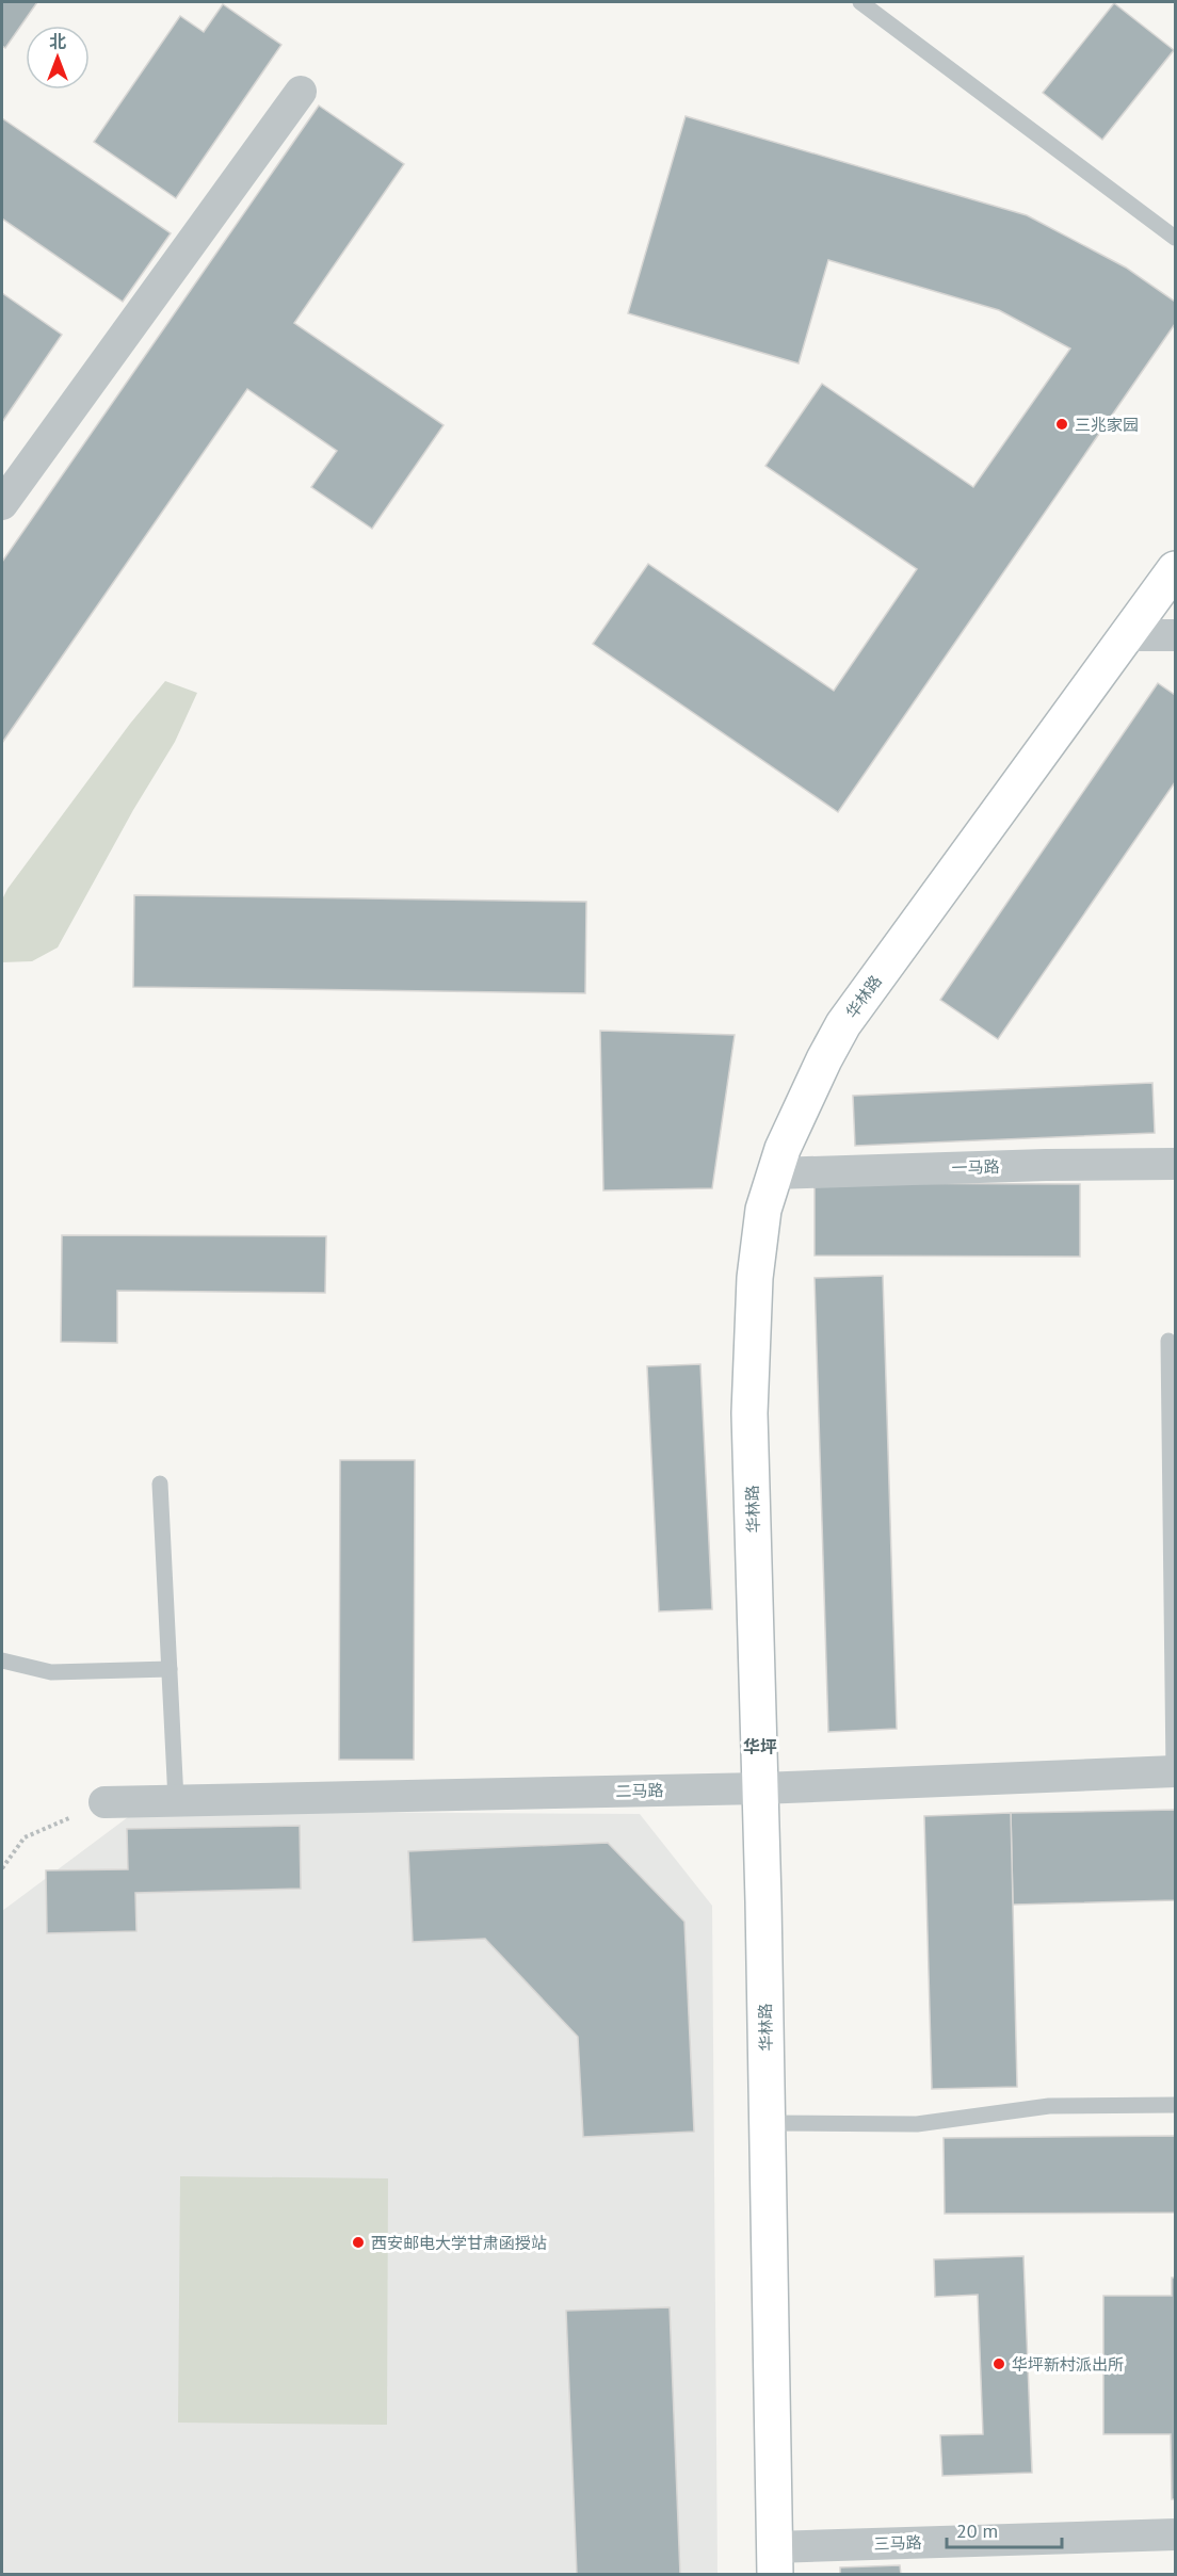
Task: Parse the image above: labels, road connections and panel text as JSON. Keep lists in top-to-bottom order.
{
  "streets": {
    "street": [
      "华林路",
      "一马路",
      "二马路",
      "三马路"
    ]
  },
  "crossings": [
    ["华林路", "一马路"],
    ["华林路", "二马路"],
    ["华林路", "三马路"]
  ],
  "districts": ["华坪"],
  "places": ["三兆家园", "西安邮电大学甘肃函授站", "华坪新村派出所"],
  "scale_bar": "20 m",
  "north": "top"
}
